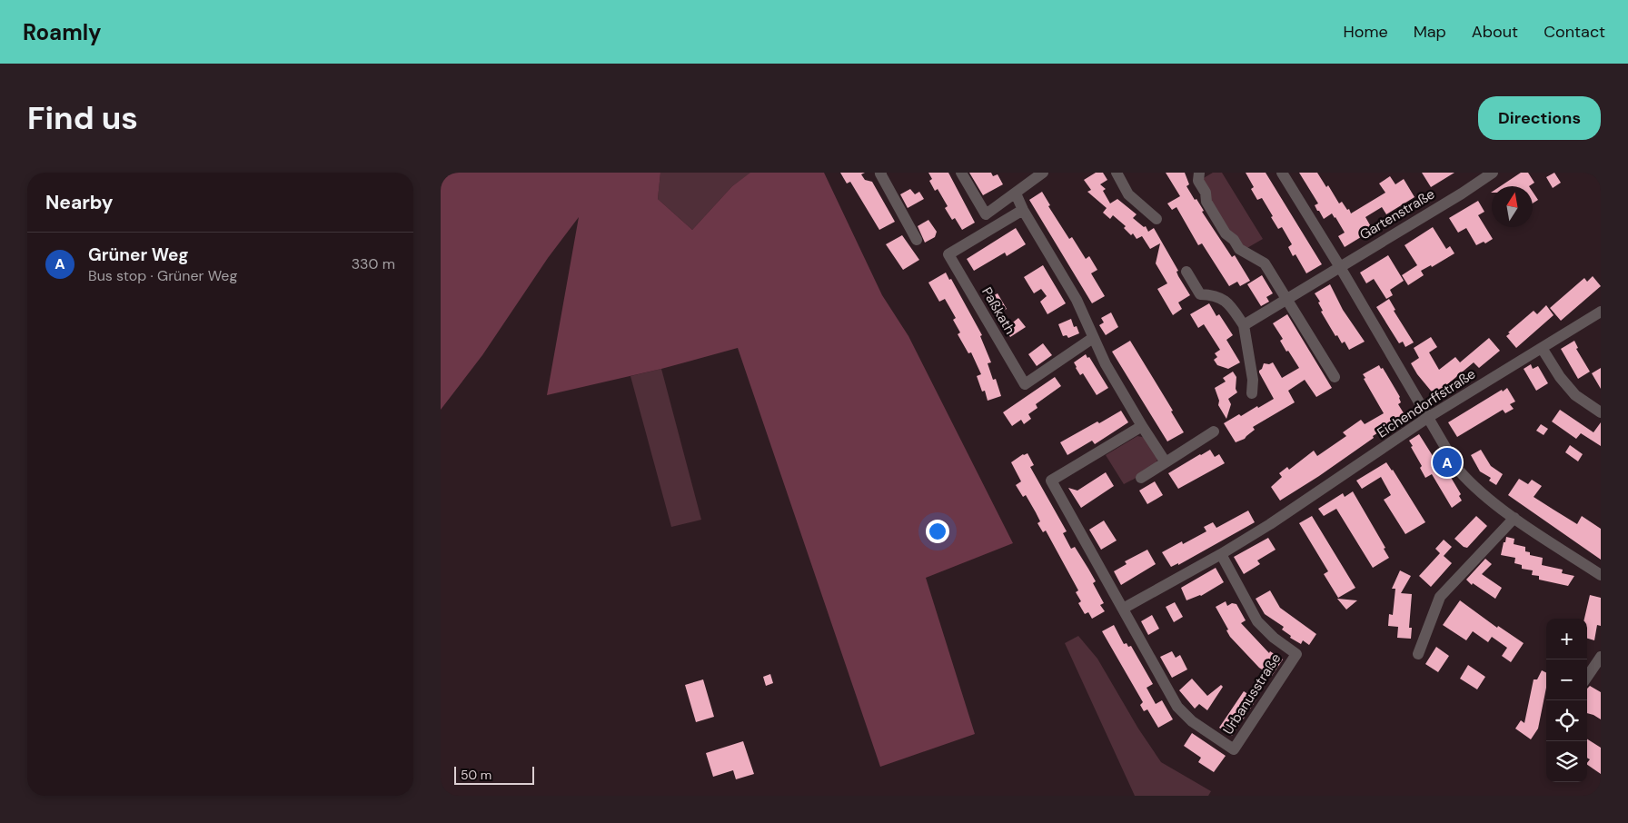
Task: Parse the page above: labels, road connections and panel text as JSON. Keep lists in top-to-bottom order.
{
  "streets": {
    "street": [
      "Gartenstraße",
      "Paßkath",
      "Eichendorffstraße",
      "Urbanusstraße"
    ]
  },
  "crossings": [
    ["Eichendorffstraße", "Urbanusstraße"]
  ],
  "scale_bar": "50 m",
  "north": "top",
  "page": {
    "header": "Roamly",
    "nav": [
      "Home",
      "Map",
      "About",
      "Contact"
    ],
    "buttons": "Directions",
    "title": "Find us",
    "heading": "Nearby",
    "list": [
      {
        "mark": "A",
        "name": "Grüner Weg",
        "note": "Bus stop · Grüner Weg",
        "value": "330 m"
      }
    ],
    "pins": "A",
    "map_buttons": ["+", "−"],
    "scale": "50 m"
  }
}
